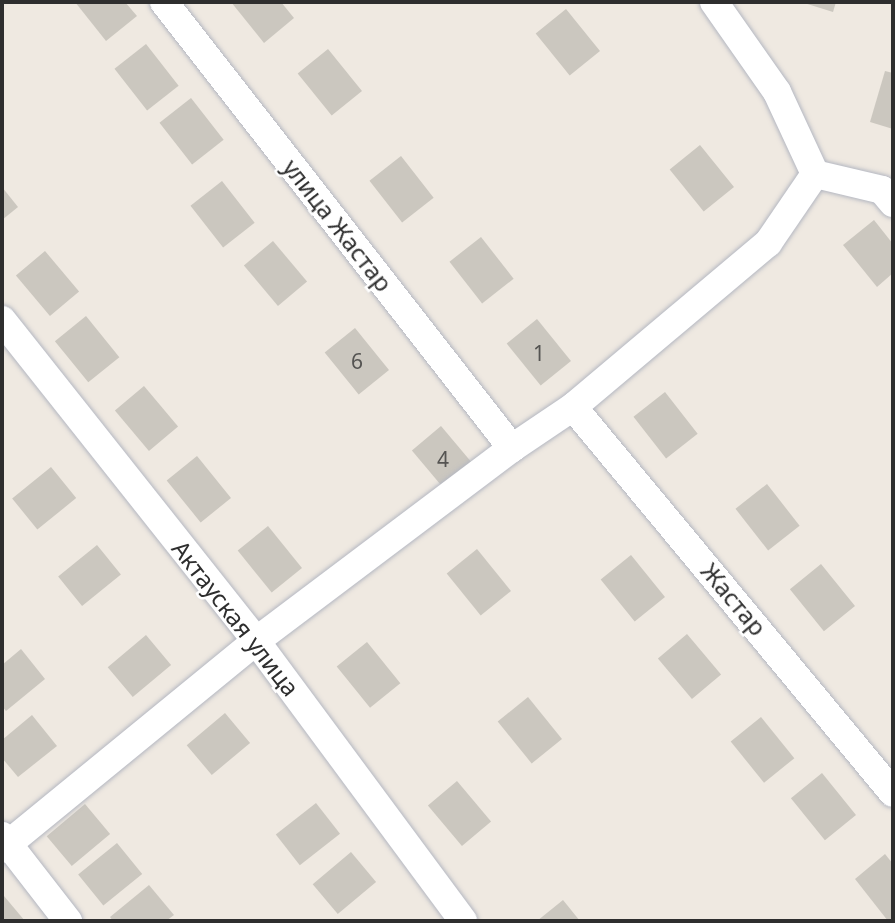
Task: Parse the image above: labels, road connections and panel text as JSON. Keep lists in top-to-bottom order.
{
  "streets": {
    "street": ["улица Жастар", "Жастар", "Актауская улица"]
  },
  "house_numbers": ["1", "6", "4"]
}
